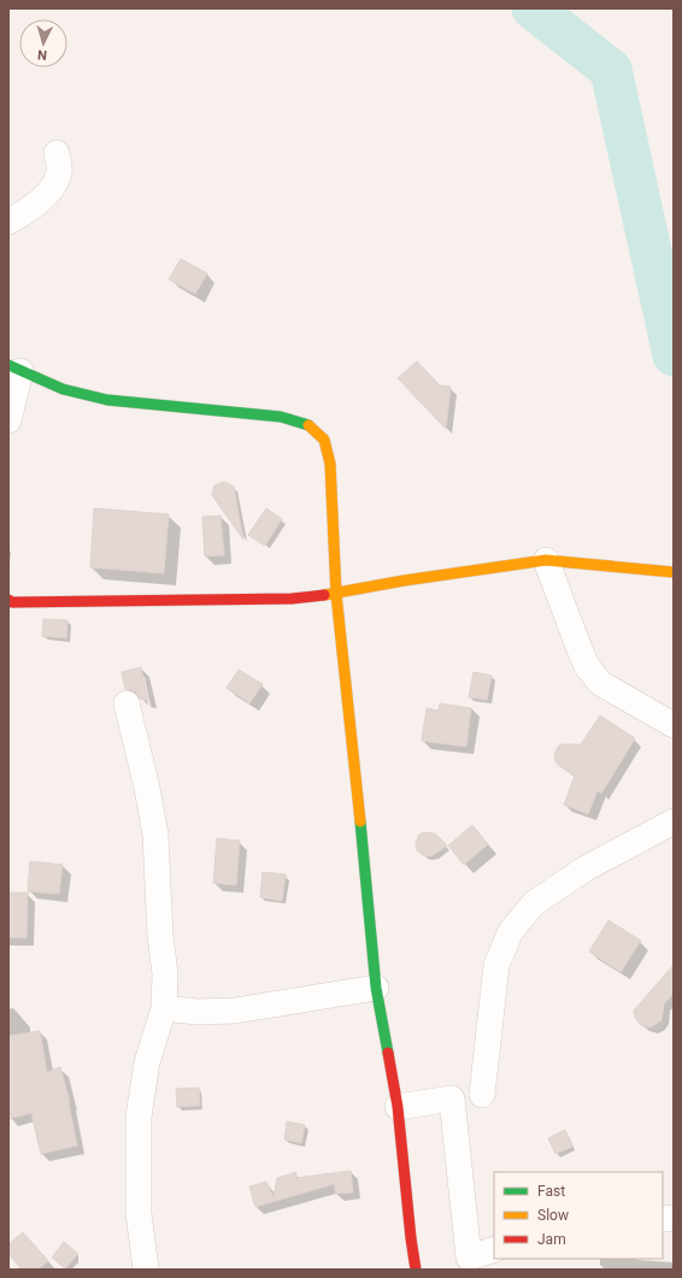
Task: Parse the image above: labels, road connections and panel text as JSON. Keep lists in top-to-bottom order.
{
  "legend": ["Fast", "Slow", "Jam"],
  "north": "bottom"
}
